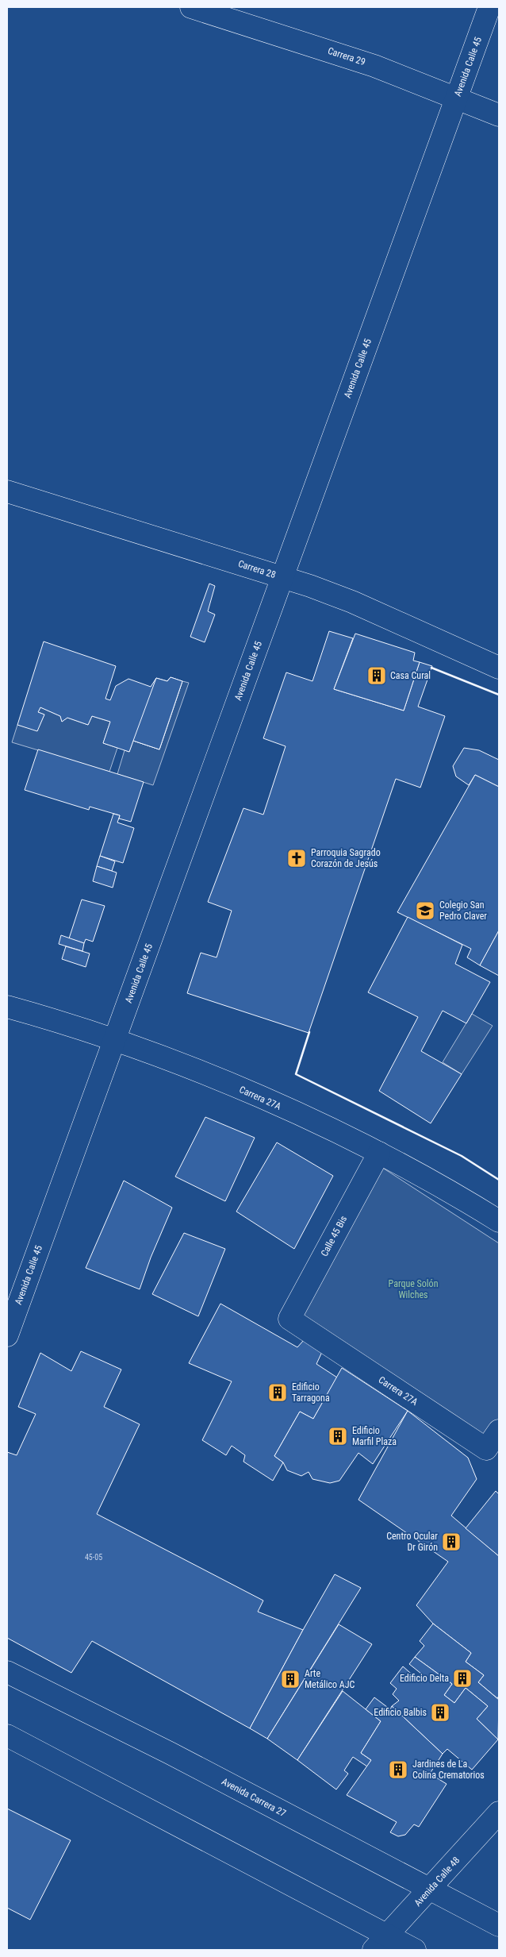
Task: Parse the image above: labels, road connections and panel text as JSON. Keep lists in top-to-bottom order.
{
  "streets": {
    "main road": [
      "Carrera 29",
      "Avenida Calle 45",
      "Carrera 28",
      "Carrera 27A",
      "Calle 45 Bis",
      "Avenida Carrera 27",
      "Avenida Calle 48"
    ]
  },
  "crossings": [
    ["Carrera 29", "Avenida Calle 45"],
    ["Avenida Calle 45", "Carrera 28"],
    ["Avenida Calle 45", "Carrera 27A"],
    ["Carrera 27A", "Calle 45 Bis"],
    ["Avenida Carrera 27", "Avenida Calle 48"]
  ],
  "parks": ["Parque Solón Wilches"],
  "places": {
    "building": [
      "Casa Cural",
      "Edificio Tarragona",
      "Edificio Marfil Plaza",
      "Centro Ocular Dr Girón",
      "Edificio Delta",
      "Arte Metálico AJC",
      "Edificio Balbis",
      "Jardines de La Colina Crematorios"
    ],
    "church": ["Parroquia Sagrado Corazón de Jesús"],
    "school or university": ["Colegio San Pedro Claver"]
  },
  "house_numbers": ["45-05"]
}
